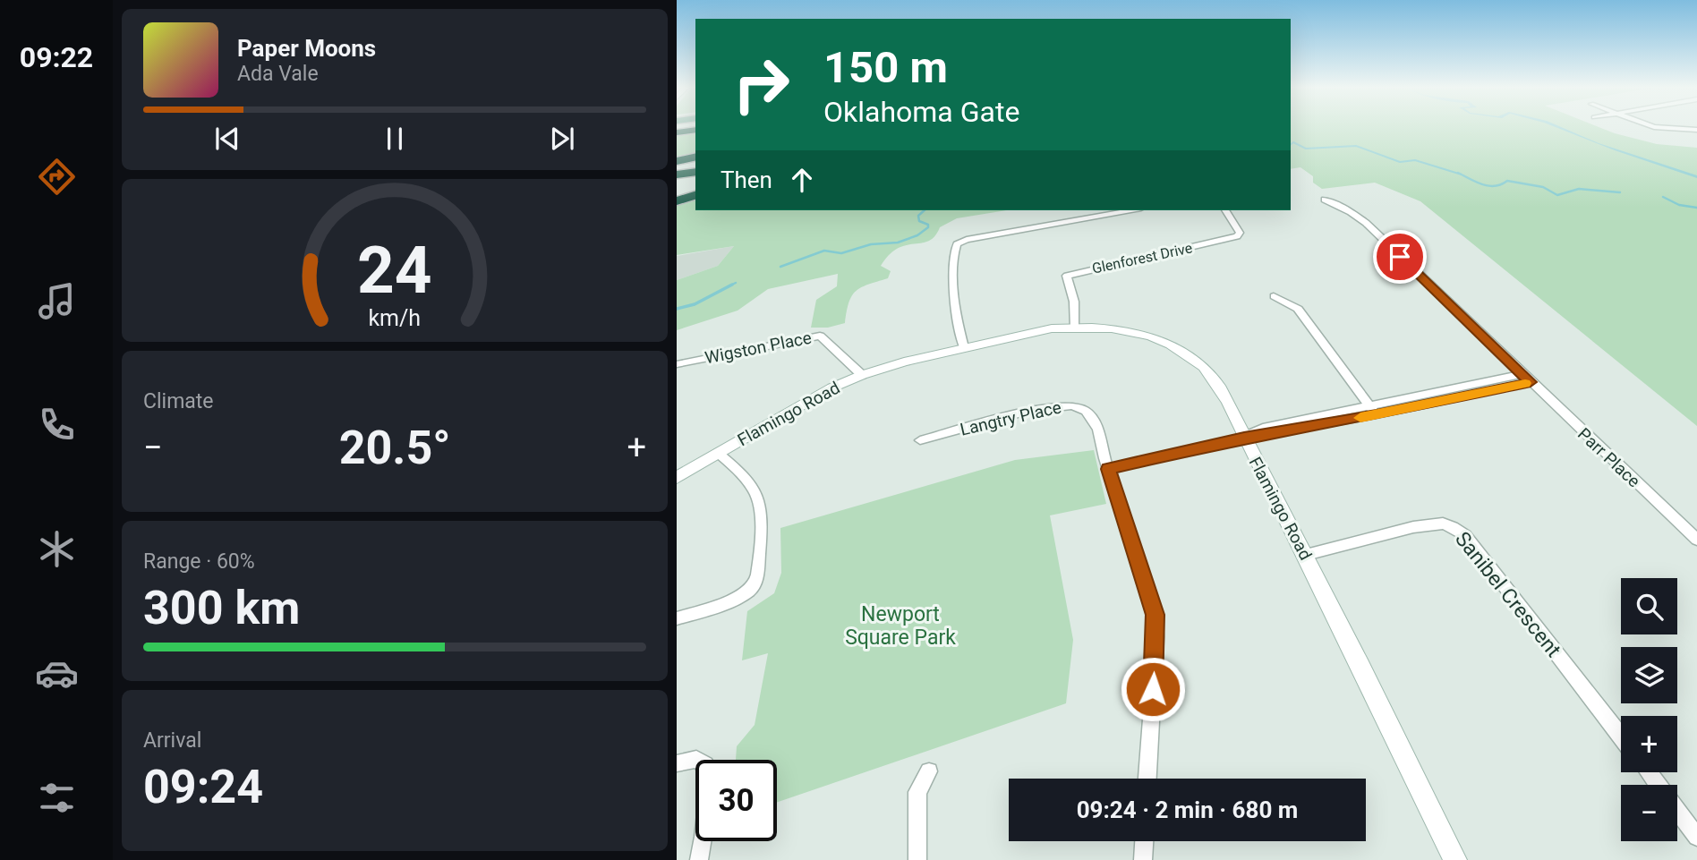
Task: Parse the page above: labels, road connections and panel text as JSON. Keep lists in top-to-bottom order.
{
  "streets": {
    "street": [
      "Glenforest Drive",
      "Wigston Place",
      "Flamingo Road",
      "Langtry Place",
      "Parr Place",
      "Sanibel Crescent"
    ]
  },
  "crossings": [
    ["Glenforest Drive", "Flamingo Road"],
    ["Wigston Place", "Flamingo Road"],
    ["Flamingo Road", "Sanibel Crescent"]
  ],
  "parks": ["Newport Square Park"],
  "page": {
    "tabs": "09:22",
    "turn": ["150 m", "Oklahoma Gate"],
    "song": ["Paper Moons", "Ada Vale"],
    "then": "Then",
    "tile": [
      "Climate",
      ["Range · 60%", "300 km"],
      ["Arrival", "09:24"]
    ],
    "heat": ["−", "20.5°", "+"],
    "map_buttons": ["+", "−"],
    "limit": "30",
    "trip": "09:24 · 2 min · 680 m",
    "gauge": ["24", "km/h"]
  }
}
